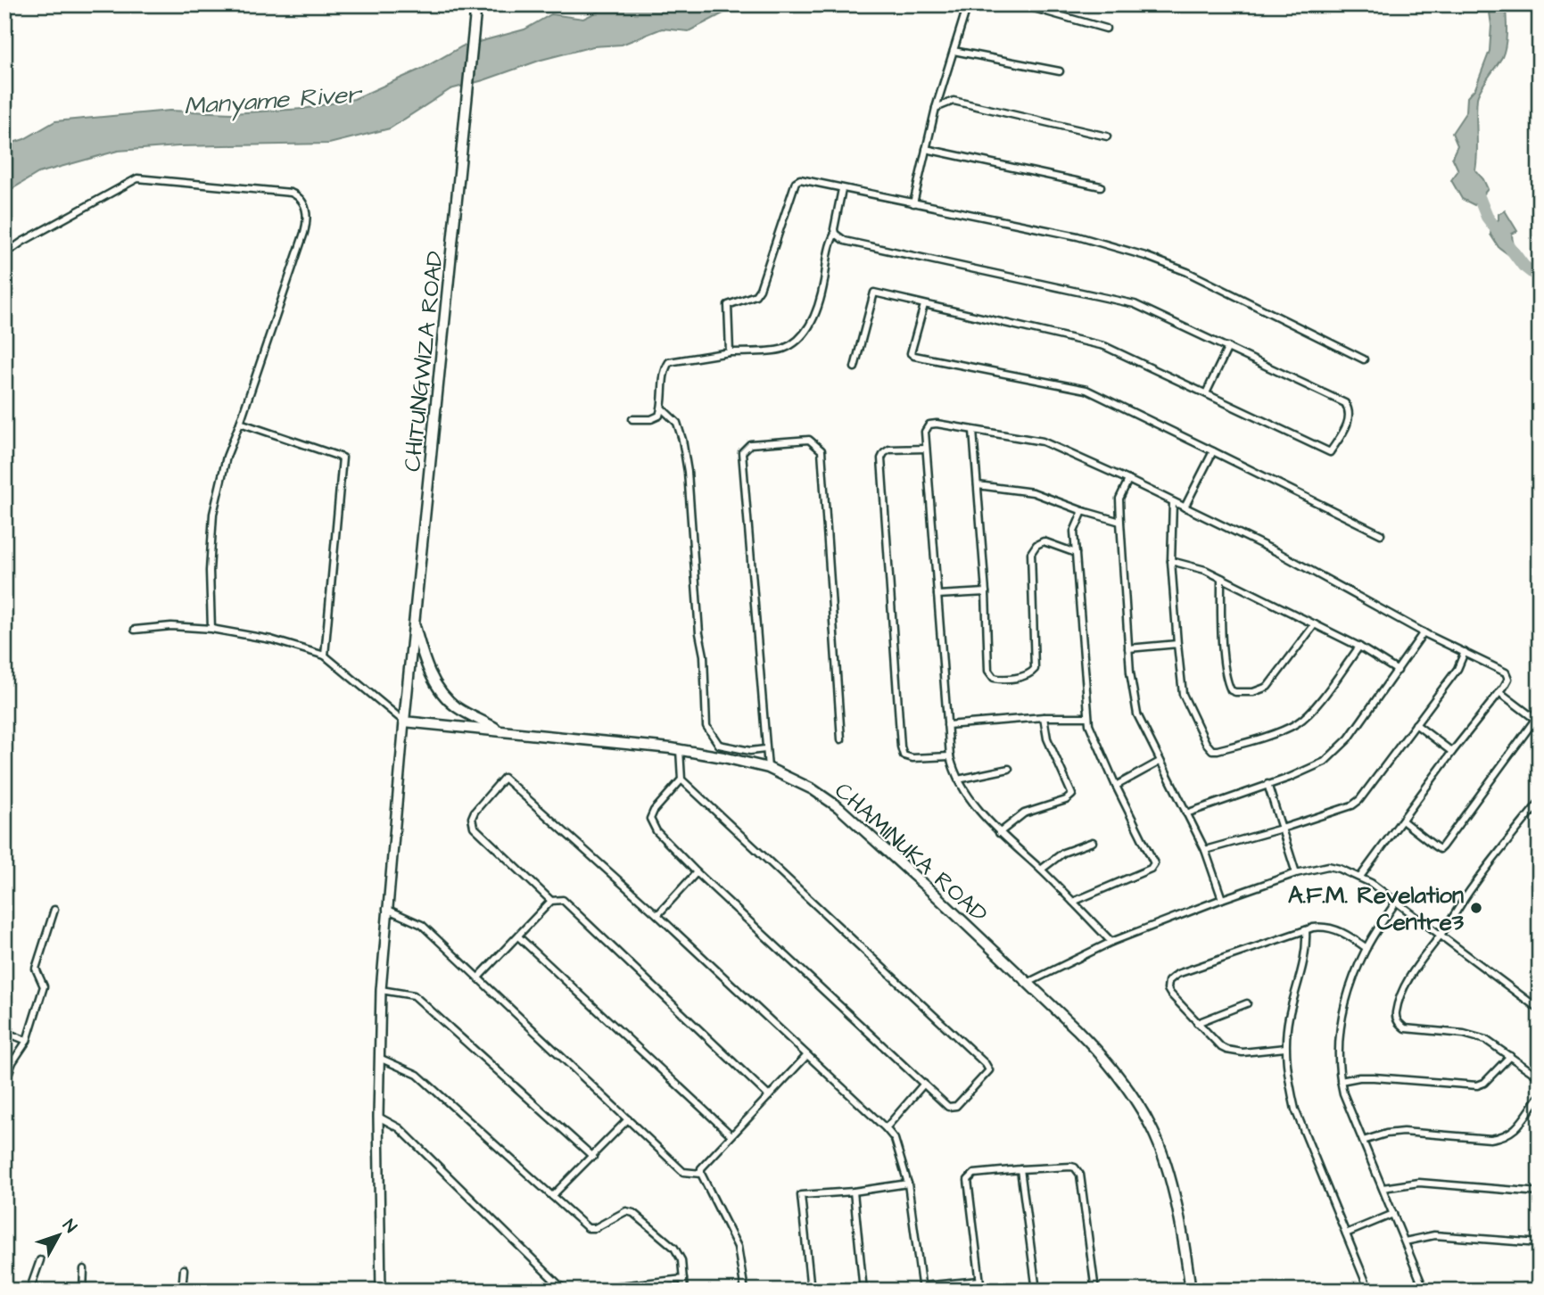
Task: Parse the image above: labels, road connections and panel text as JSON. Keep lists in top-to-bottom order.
{
  "streets": {
    "main road": ["CHITUNGWIZA ROAD", "CHAMINUKA ROAD"]
  },
  "crossings": [
    ["CHITUNGWIZA ROAD", "CHAMINUKA ROAD"]
  ],
  "water": ["Manyame River"],
  "places": ["A.F.M. Revelation Centre3"],
  "north": "top right"
}
